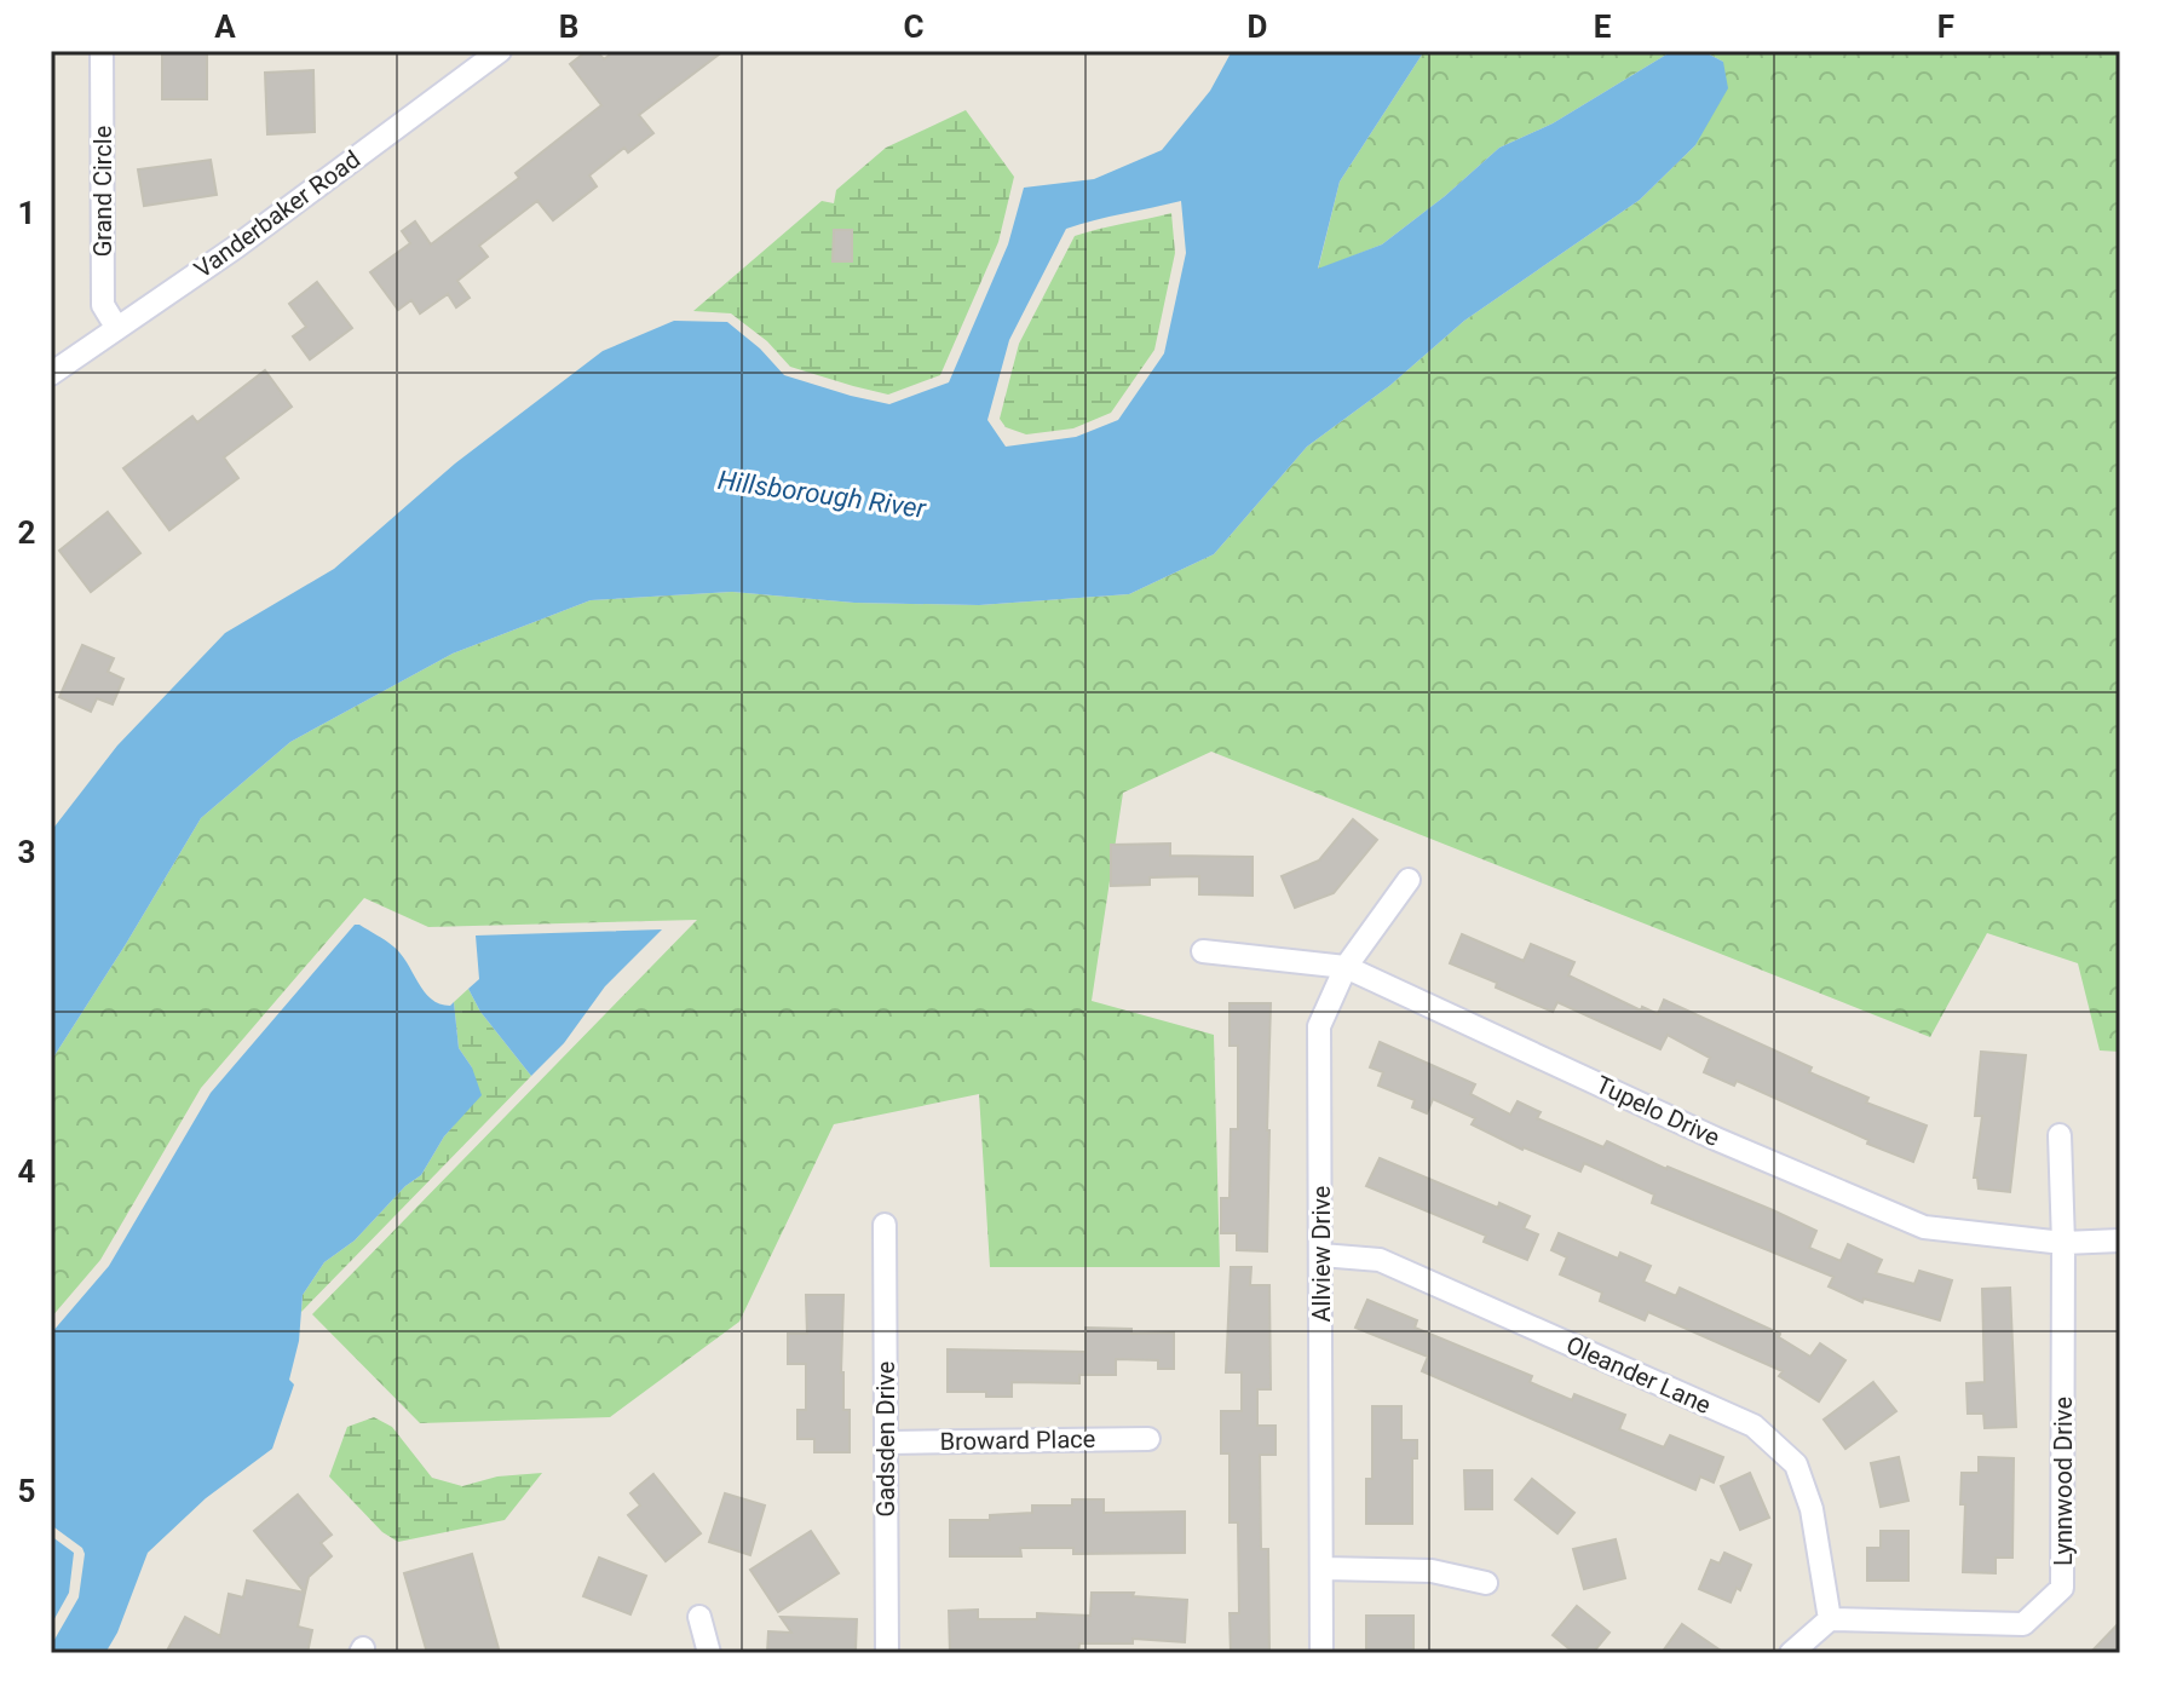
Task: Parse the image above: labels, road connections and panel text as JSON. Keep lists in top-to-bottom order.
{
  "streets": {
    "street": [
      "Grand Circle",
      "Vanderbaker Road",
      "Tupelo Drive",
      "Allview Drive",
      "Oleander Lane",
      "Gadsden Drive",
      "Broward Place",
      "Lynnwood Drive"
    ]
  },
  "crossings": [
    ["Grand Circle", "Vanderbaker Road"],
    ["Tupelo Drive", "Allview Drive"],
    ["Tupelo Drive", "Lynnwood Drive"],
    ["Allview Drive", "Oleander Lane"],
    ["Oleander Lane", "Lynnwood Drive"],
    ["Gadsden Drive", "Broward Place"]
  ],
  "water": ["Hillsborough River"],
  "grid": {
    "columns": [
      "A",
      "B",
      "C",
      "D",
      "E",
      "F"
    ],
    "rows": [
      "1",
      "2",
      "3",
      "4",
      "5"
    ]
  }
}
